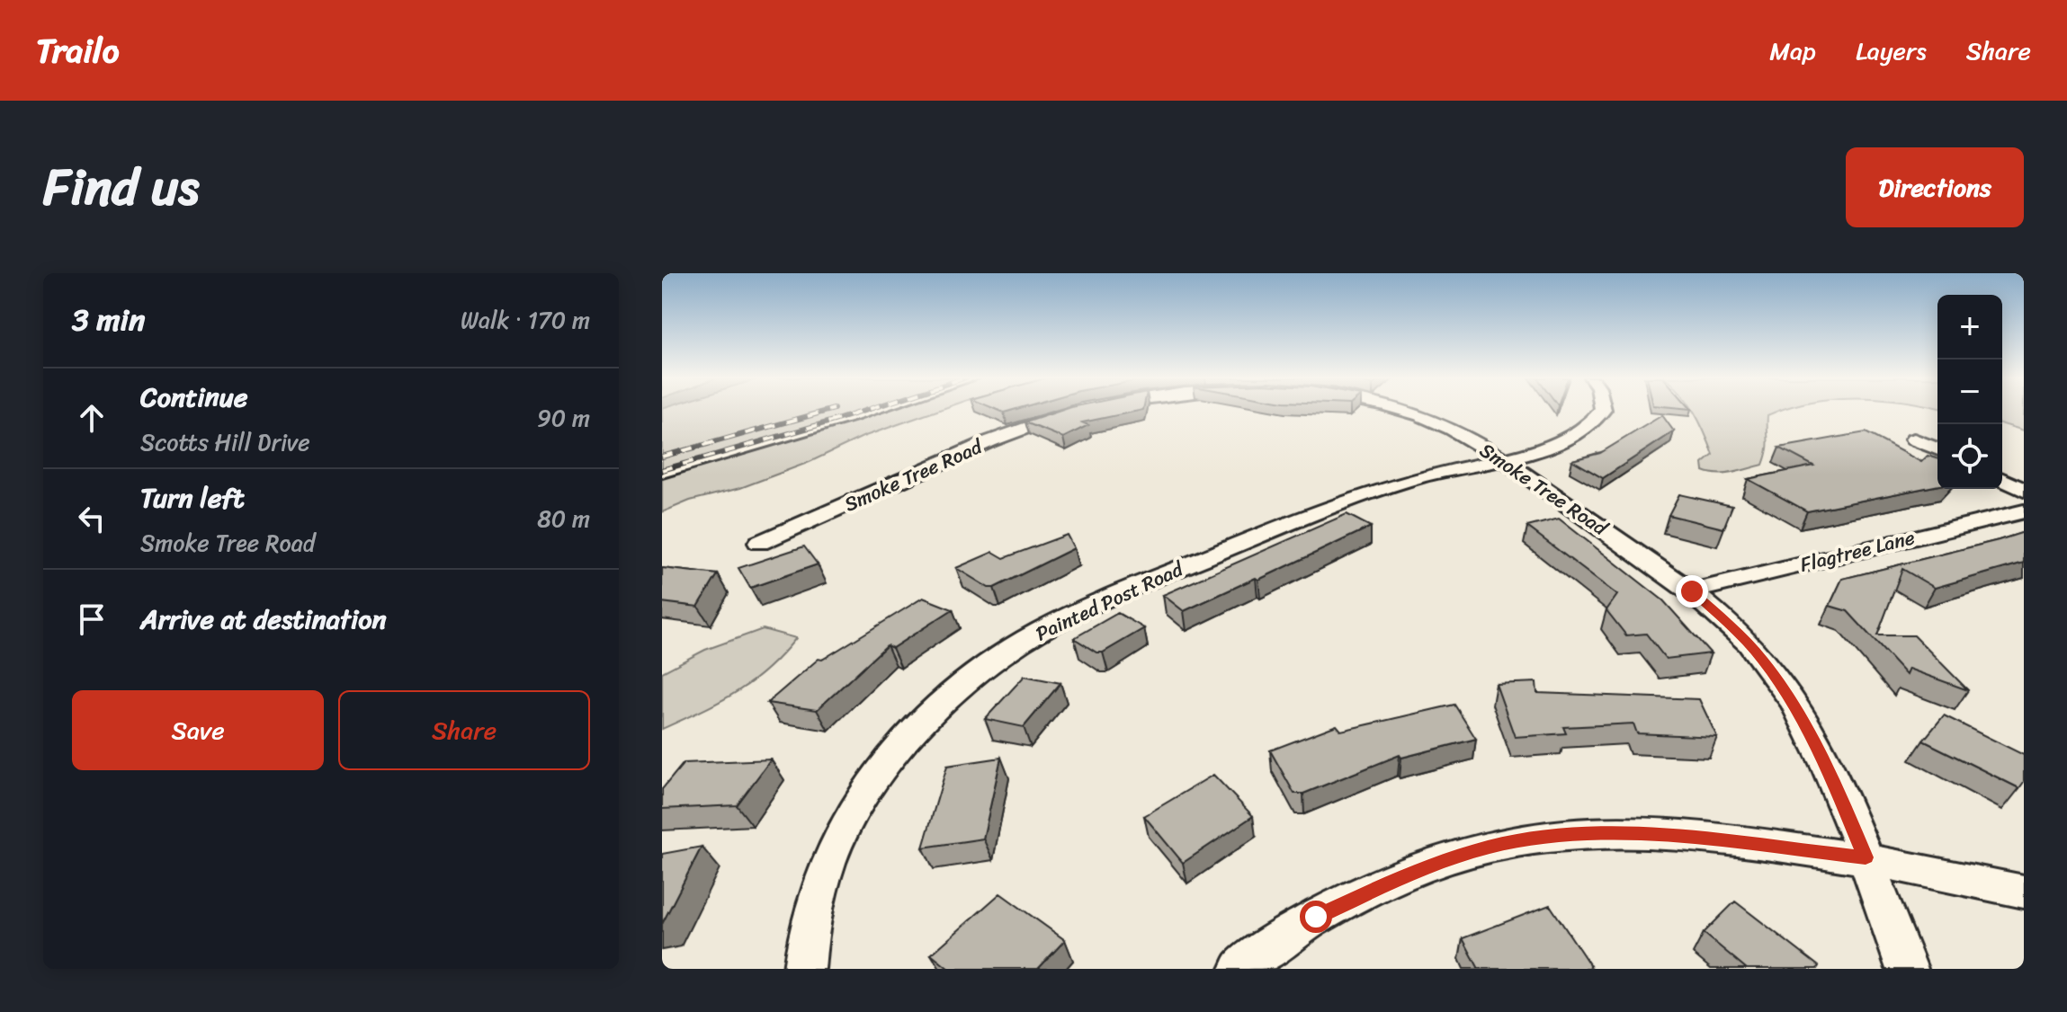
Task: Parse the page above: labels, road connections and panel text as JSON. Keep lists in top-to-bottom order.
{
  "streets": {
    "street": ["Smoke Tree Road", "Flagtree Lane", "Painted Post Road"]
  },
  "crossings": [
    ["Smoke Tree Road", "Flagtree Lane"],
    ["Smoke Tree Road", "Painted Post Road"]
  ],
  "page": {
    "header": "Trailo",
    "nav": ["Map", "Layers", "Share"],
    "title": "Find us",
    "buttons": [
      "Directions",
      ["Save", "Share"]
    ],
    "heading": ["3 min", "Walk · 170 m"],
    "map_buttons": ["+", "−"],
    "list": [
      ["Continue", "Scotts Hill Drive", "90 m"],
      ["Turn left", "Smoke Tree Road", "80 m"],
      "Arrive at destination"
    ]
  }
}
